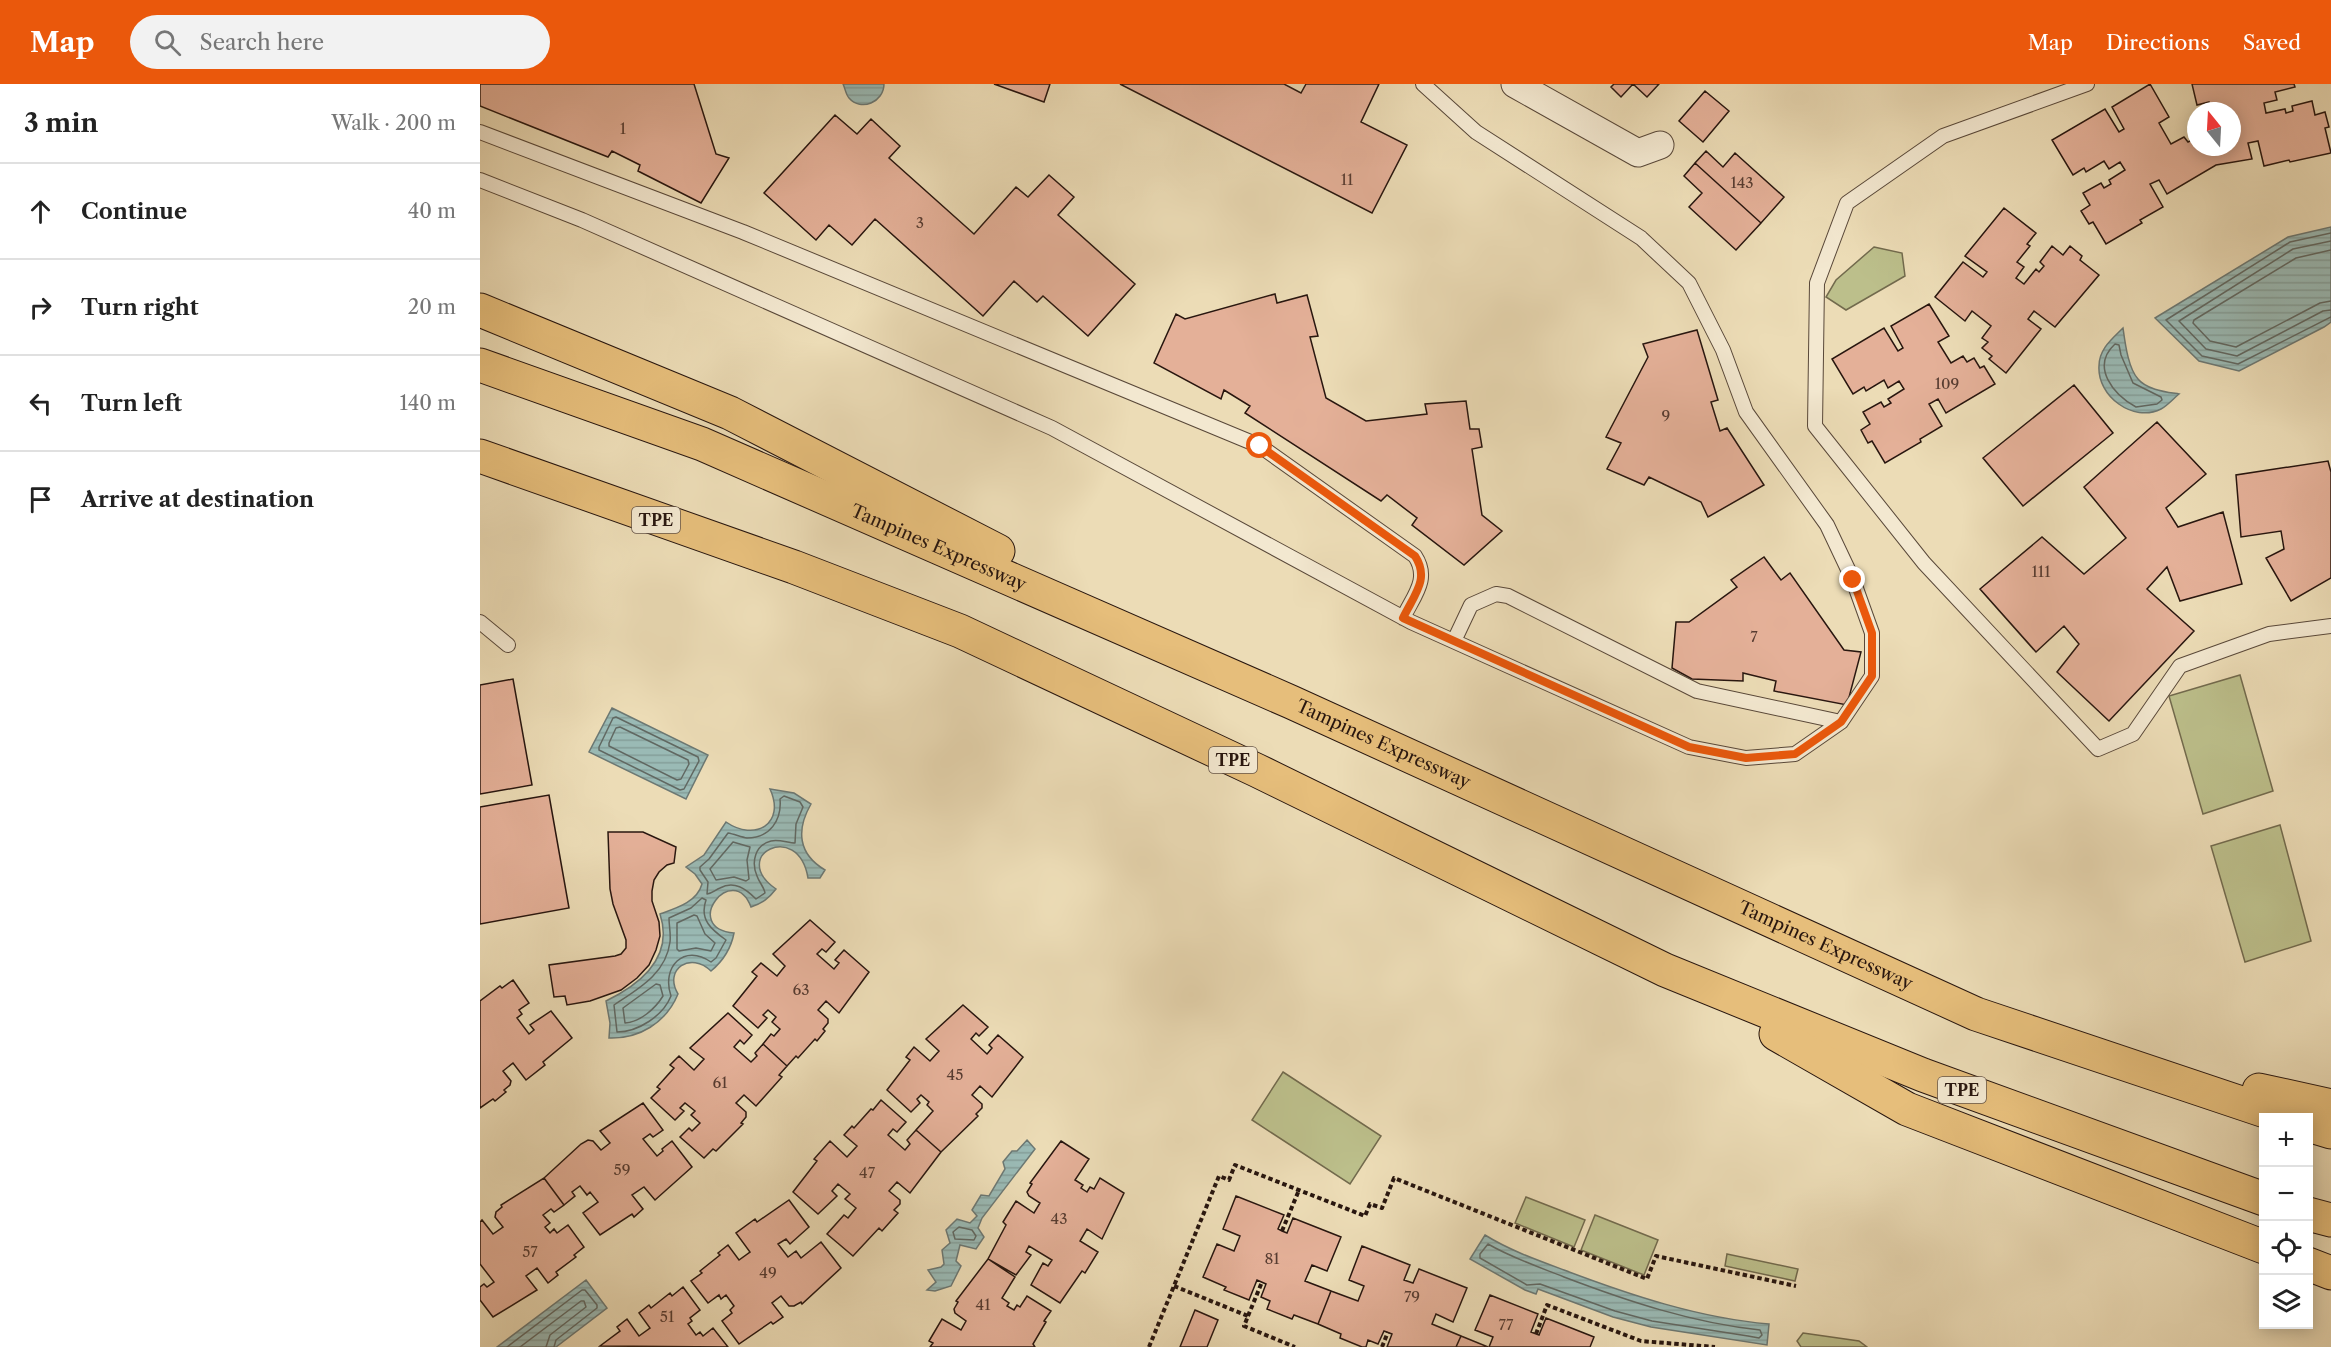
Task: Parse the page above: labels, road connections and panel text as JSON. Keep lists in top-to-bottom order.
{
  "streets": {
    "highway": ["TPE", "Tampines Expressway"]
  },
  "house_numbers": [
    "1",
    "11",
    "143",
    "3",
    "109",
    "9",
    "111",
    "7",
    "63",
    "45",
    "61",
    "59",
    "47",
    "43",
    "57",
    "81",
    "49",
    "79",
    "41",
    "51",
    "77"
  ],
  "north": "top",
  "page": {
    "header": "Map",
    "search": "Search here",
    "nav": ["Map", "Directions", "Saved"],
    "heading": ["3 min", "Walk · 200 m"],
    "list": [
      ["Continue", "40 m"],
      ["Turn right", "20 m"],
      ["Turn left", "140 m"],
      "Arrive at destination"
    ],
    "map_buttons": ["+", "−"]
  }
}
